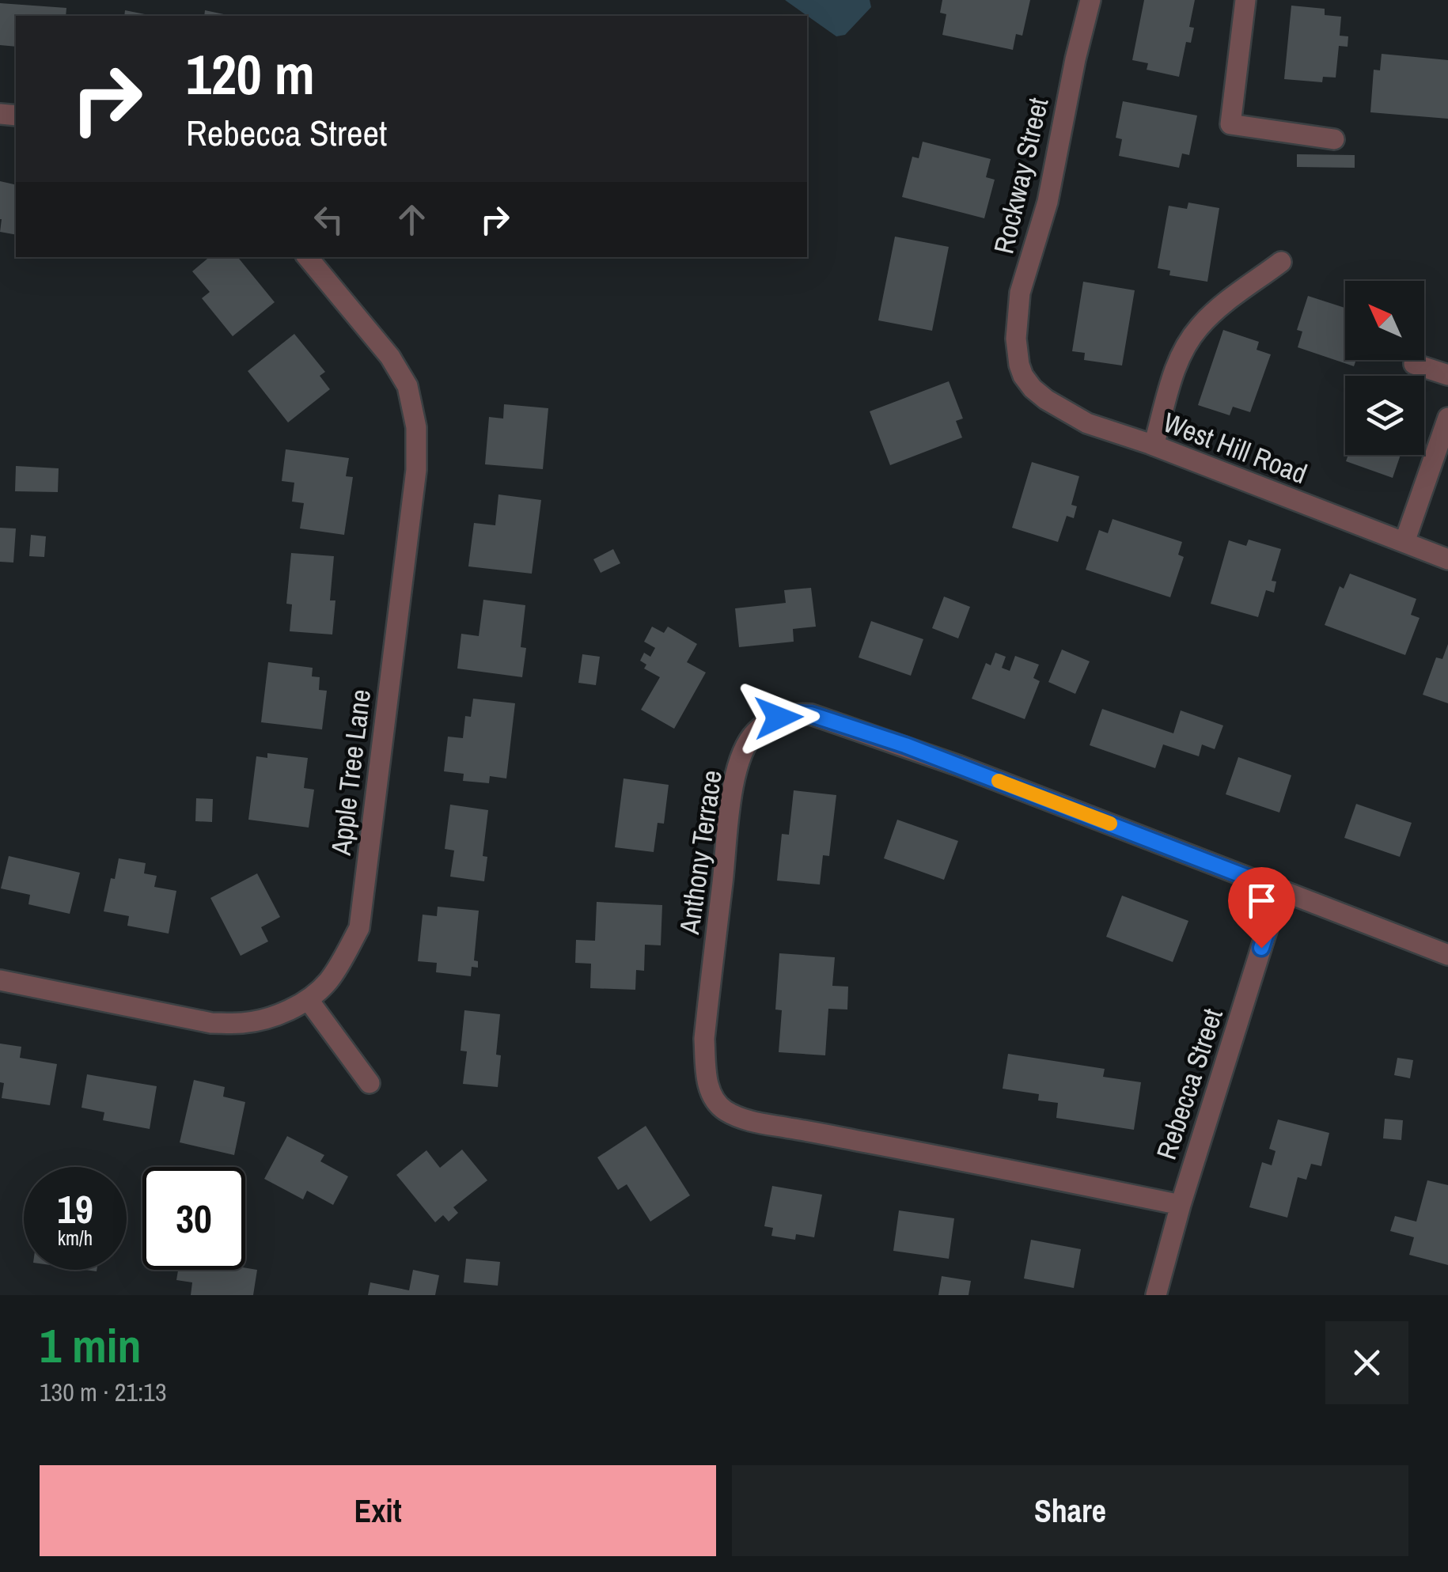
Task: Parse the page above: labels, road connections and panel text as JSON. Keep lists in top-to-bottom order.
{
  "streets": {
    "street": [
      "Rockway Street",
      "West Hill Road",
      "Apple Tree Lane",
      "Anthony Terrace",
      "Rebecca Street"
    ]
  },
  "crossings": [
    ["Rockway Street", "West Hill Road"],
    ["Anthony Terrace", "Rebecca Street"]
  ],
  "north": "top left",
  "page": {
    "turn": ["120 m", "Rebecca Street"],
    "speed": "19 km/h",
    "limit": "30",
    "heading": ["1 min", "130 m · 21:13"],
    "buttons": ["Exit", "Share"]
  }
}
